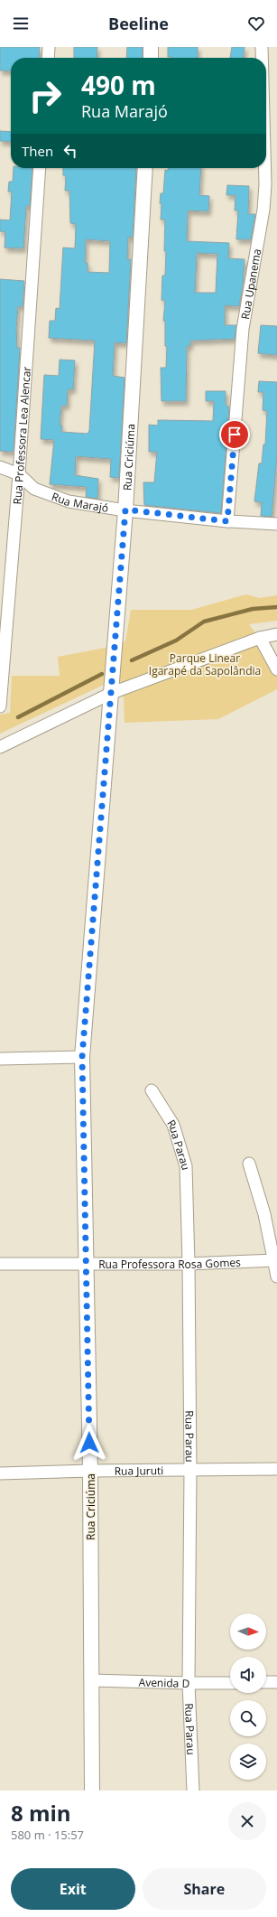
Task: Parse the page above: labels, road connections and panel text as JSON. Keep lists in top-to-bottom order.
{
  "streets": {
    "street": [
      "Rua Upanema",
      "Rua Professora Lea Alencar",
      "Rua Criciúma",
      "Rua Marajó",
      "Rua Parau",
      "Rua Professora Rosa Gomes",
      "Rua Juruti",
      "Avenida D"
    ]
  },
  "crossings": [
    ["Rua Upanema", "Rua Marajó"],
    ["Rua Professora Lea Alencar", "Rua Marajó"],
    ["Rua Criciúma", "Rua Marajó"],
    ["Rua Criciúma", "Rua Professora Rosa Gomes"],
    ["Rua Criciúma", "Rua Juruti"],
    ["Rua Criciúma", "Avenida D"],
    ["Rua Parau", "Rua Professora Rosa Gomes"],
    ["Rua Parau", "Rua Juruti"],
    ["Rua Parau", "Avenida D"]
  ],
  "parks": ["Parque Linear Igarapé da Sapolândia"],
  "north": "right",
  "page": {
    "header": "Beeline",
    "turn": ["490 m", "Rua Marajó"],
    "then": "Then",
    "heading": ["8 min", "580 m · 15:57"],
    "buttons": ["Exit", "Share"]
  }
}
